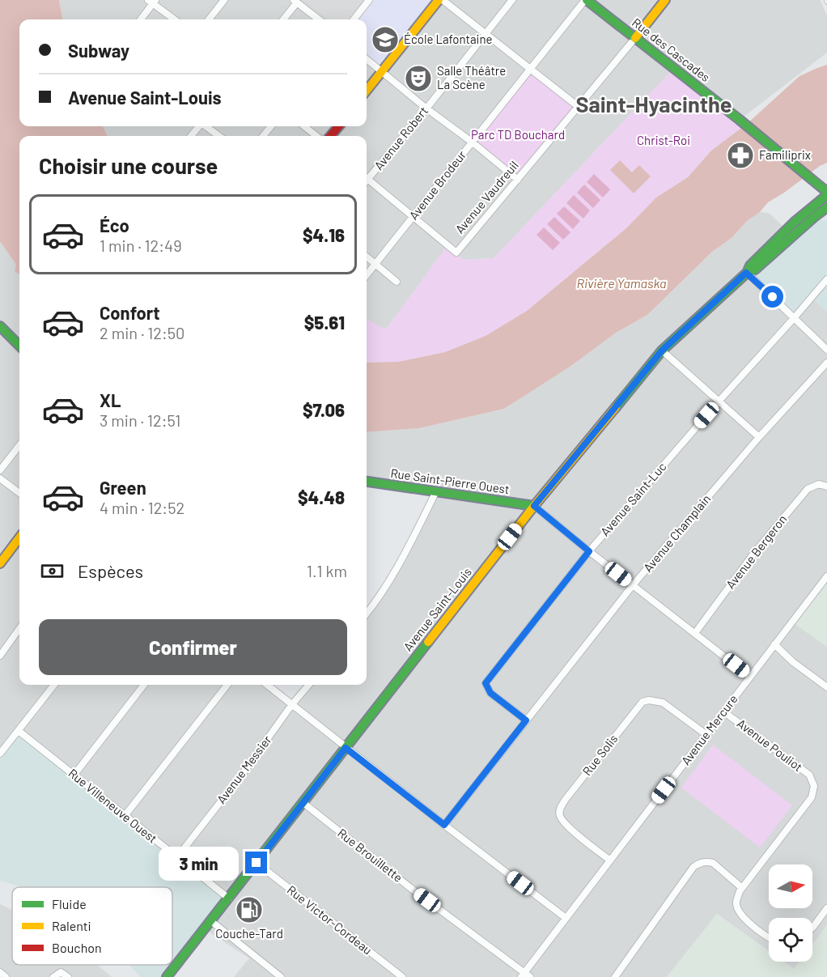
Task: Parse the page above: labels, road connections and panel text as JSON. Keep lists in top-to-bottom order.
{
  "streets": {
    "main road": [
      "Rue des Cascades",
      "Avenue Vaudreuil",
      "Rue Saint-Pierre Ouest",
      "Avenue Saint-Louis"
    ],
    "street": [
      "Avenue Robert",
      "Avenue Brodeur",
      "Avenue Saint-Luc",
      "Avenue Champlain",
      "Avenue Bergeron",
      "Avenue Mercure",
      "Avenue Pouliot",
      "Rue Solis",
      "Avenue Messier",
      "Rue Villeneuve Ouest",
      "Rue Brouillette",
      "Rue Victor-Cordeau"
    ]
  },
  "crossings": [
    ["Rue des Cascades", "Avenue Brodeur"],
    ["Rue des Cascades", "Avenue Vaudreuil"],
    ["Rue des Cascades", "Avenue Saint-Louis"],
    ["Avenue Brodeur", "Avenue Vaudreuil"],
    ["Rue Saint-Pierre Ouest", "Avenue Saint-Louis"],
    ["Avenue Saint-Luc", "Avenue Champlain"],
    ["Avenue Saint-Louis", "Rue Villeneuve Ouest"],
    ["Avenue Saint-Louis", "Rue Brouillette"],
    ["Avenue Saint-Louis", "Rue Victor-Cordeau"],
    ["Avenue Mercure", "Avenue Pouliot"],
    ["Avenue Mercure", "Rue Solis"],
    ["Avenue Mercure", "Rue Brouillette"],
    ["Avenue Messier", "Rue Villeneuve Ouest"]
  ],
  "districts": ["Saint-Hyacinthe"],
  "water": ["Rivière Yamaska"],
  "parks": ["Parc TD Bouchard", "Christ-Roi"],
  "places": {
    "school or university": ["École Lafontaine"],
    "theatre": ["Salle Théâtre La Scène"],
    "pharmacy": ["Familiprix"],
    "fuel station": ["Couche-Tard"]
  },
  "legend": ["Fluide", "Ralenti", "Bouchon"],
  "north": "right",
  "page": {
    "banner": ["Subway", "Avenue Saint-Louis"],
    "heading": "Choisir une course",
    "list": [
      {
        "name": "Éco",
        "note": "1 min · 12:49",
        "value": "$4.16"
      },
      {
        "name": "Confort",
        "note": "2 min · 12:50",
        "value": "$5.61"
      },
      {
        "name": "XL",
        "note": "3 min · 12:51",
        "value": "$7.06"
      },
      {
        "name": "Green",
        "note": "4 min · 12:52",
        "value": "$4.48"
      }
    ],
    "pay": ["Espèces", "1.1 km"],
    "buttons": "Confirmer",
    "bubble": "3 min"
  }
}
